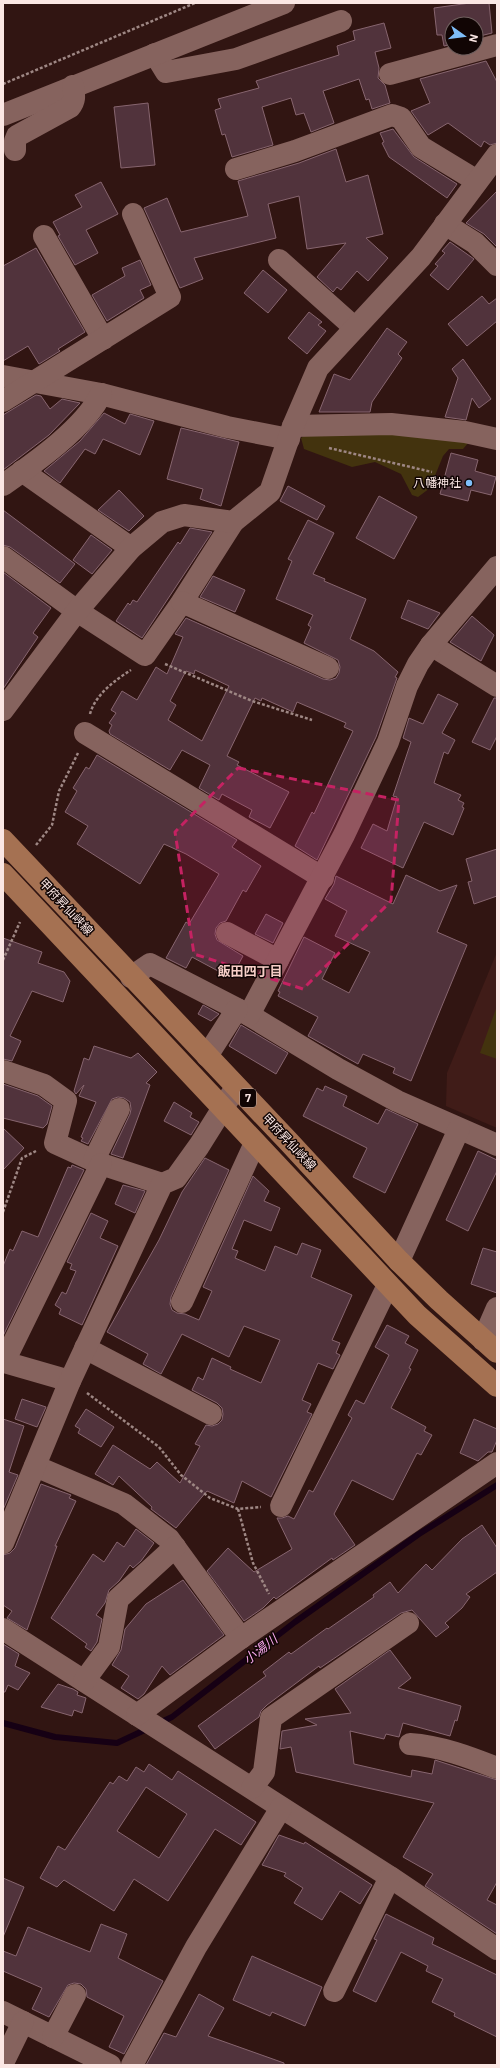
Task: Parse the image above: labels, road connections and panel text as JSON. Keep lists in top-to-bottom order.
{
  "streets": {
    "main road": ["甲府昇仙峡線", "7"]
  },
  "districts": ["飯田四丁目"],
  "water": ["小湯川"],
  "places": ["八幡神社"],
  "north": "right"
}
